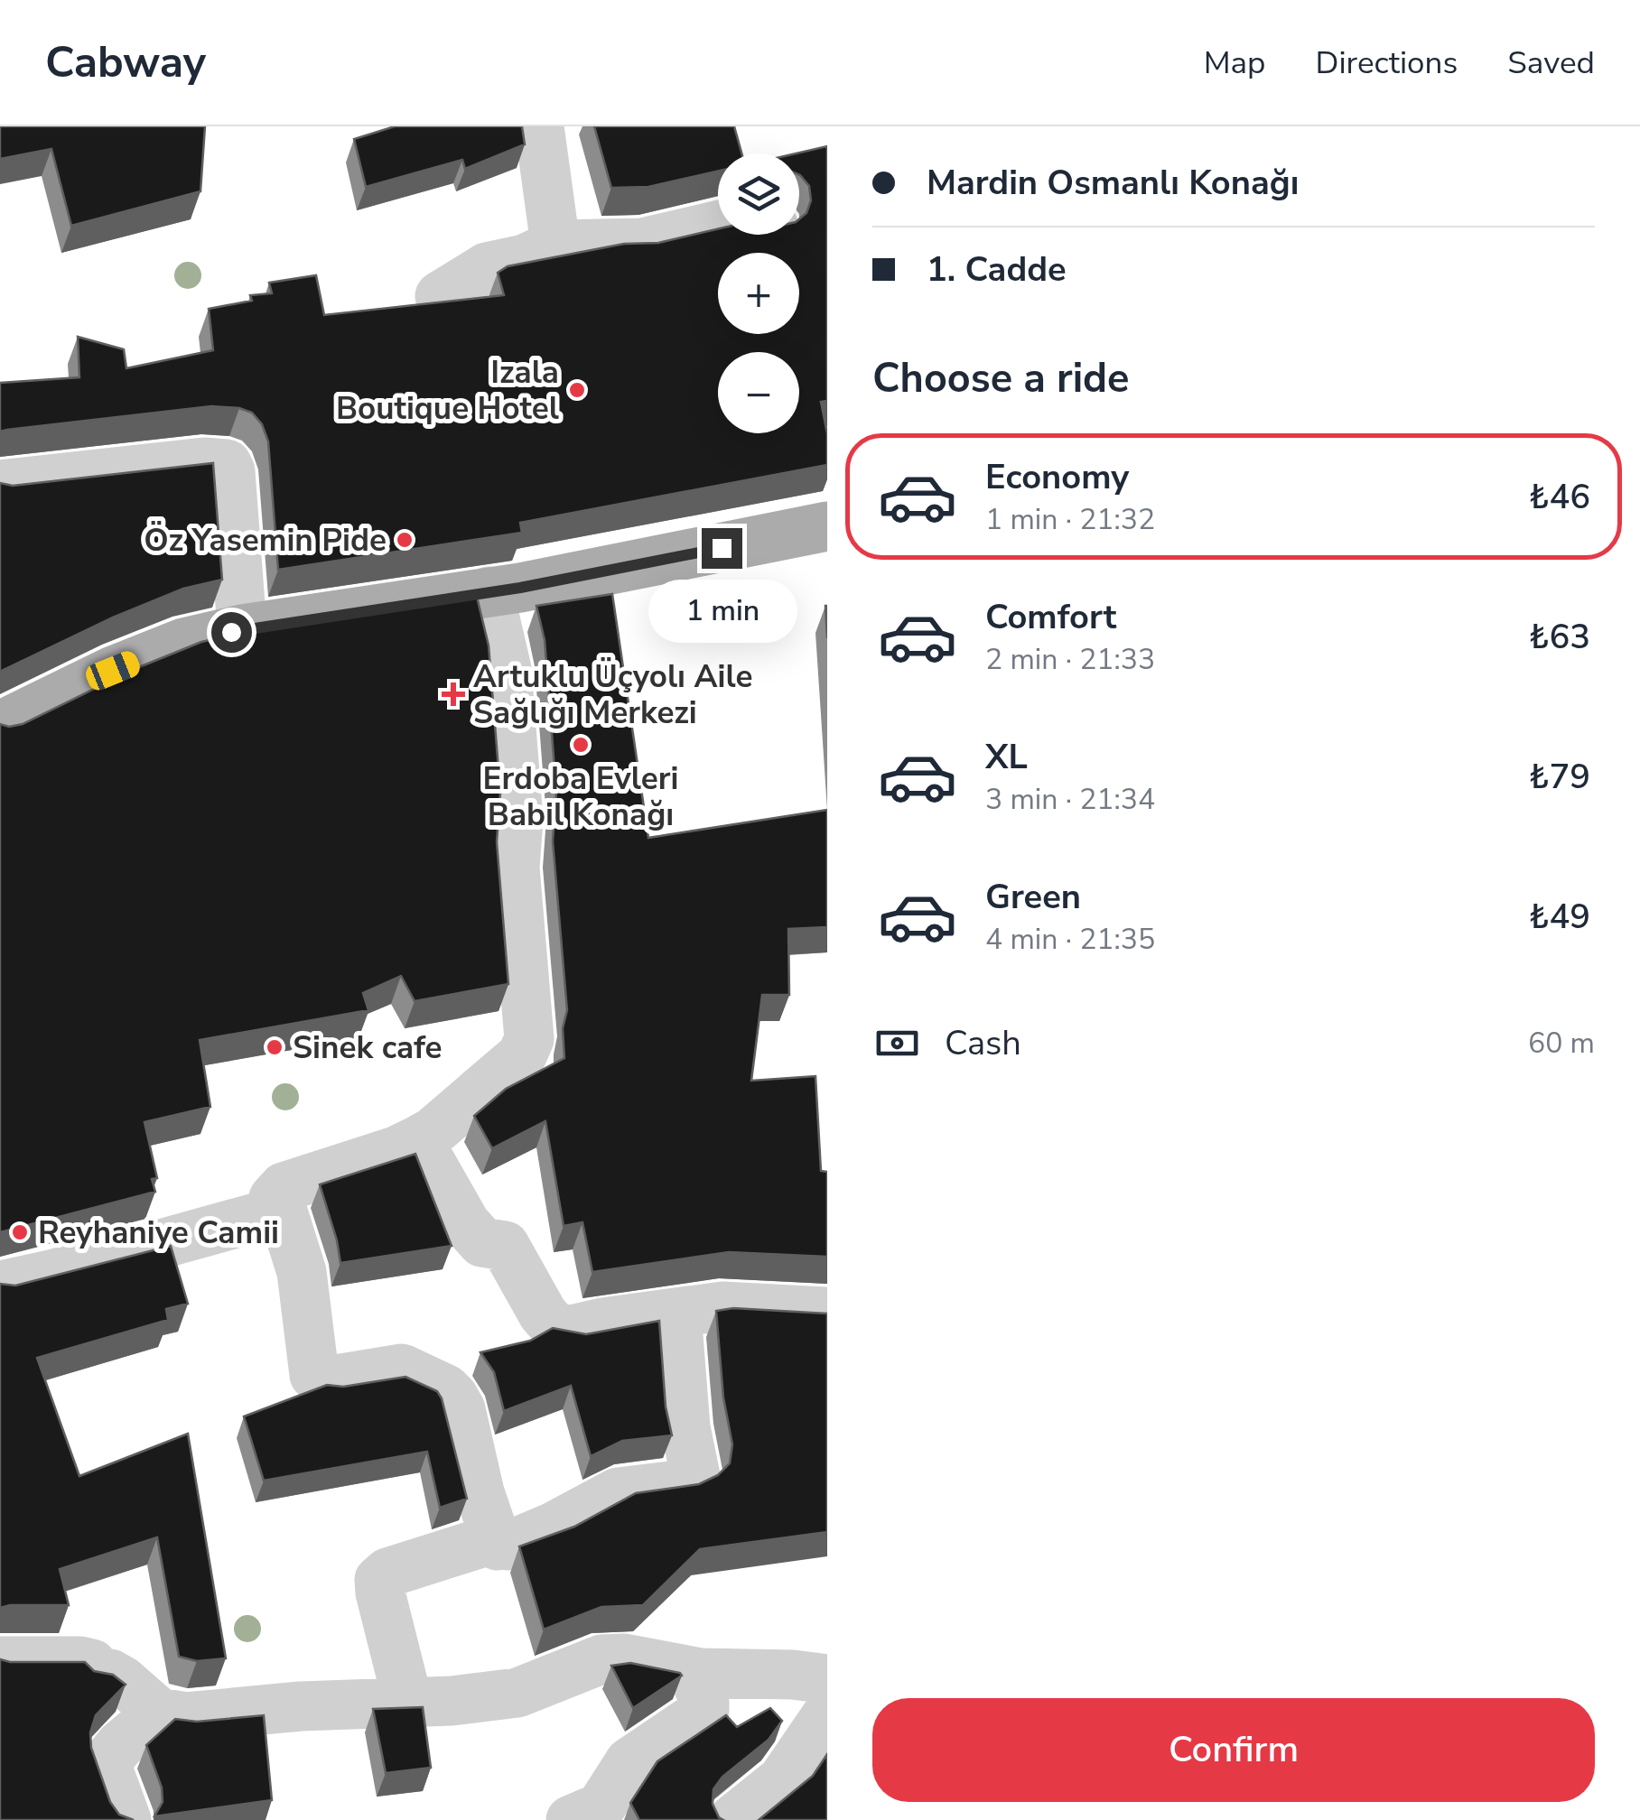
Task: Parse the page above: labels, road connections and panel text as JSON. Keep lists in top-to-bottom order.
{
  "places": {
    "other": [
      "Izala Boutique Hotel",
      "Öz Yasemin Pide",
      "Erdoba Evleri Babil Konağı",
      "Sinek cafe",
      "Reyhaniye Camii"
    ],
    "health": ["Artuklu Üçyolı Aile Sağlığı Merkezi"]
  },
  "page": {
    "header": "Cabway",
    "nav": ["Map", "Directions", "Saved"],
    "banner": ["Mardin Osmanlı Konağı", "1. Cadde"],
    "map_buttons": ["+", "−"],
    "heading": "Choose a ride",
    "list": [
      {
        "name": "Economy",
        "note": "1 min · 21:32",
        "value": "₺46"
      },
      {
        "name": "Comfort",
        "note": "2 min · 21:33",
        "value": "₺63"
      },
      {
        "name": "XL",
        "note": "3 min · 21:34",
        "value": "₺79"
      },
      {
        "name": "Green",
        "note": "4 min · 21:35",
        "value": "₺49"
      }
    ],
    "bubble": "1 min",
    "pay": ["Cash", "60 m"],
    "buttons": "Confirm"
  }
}
